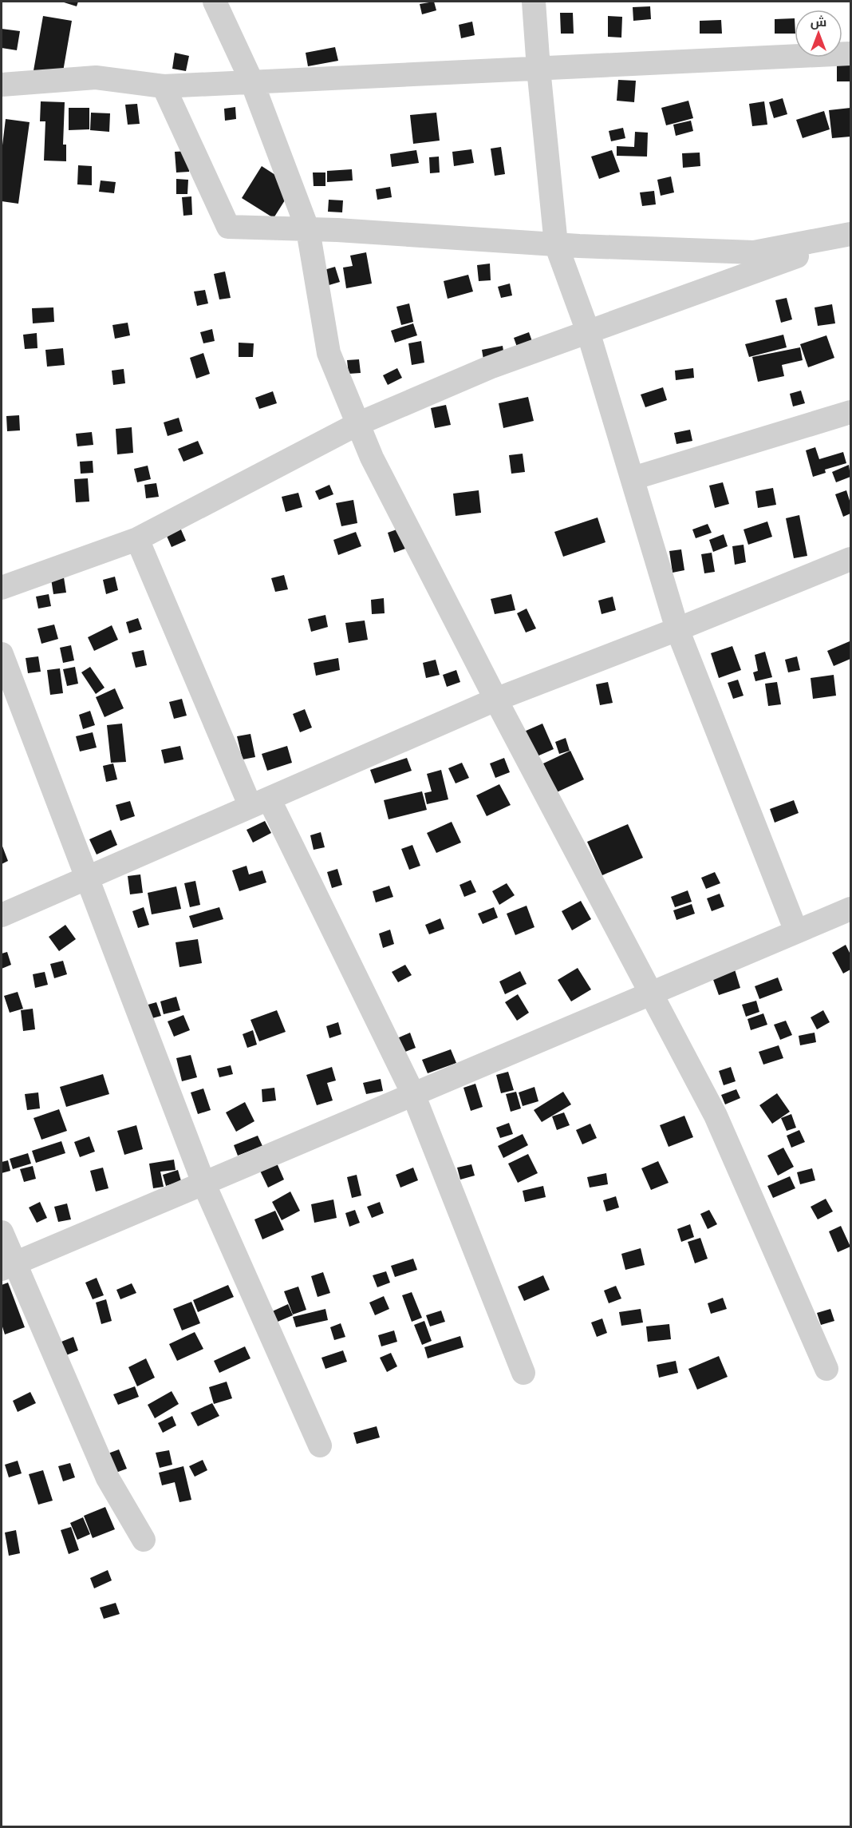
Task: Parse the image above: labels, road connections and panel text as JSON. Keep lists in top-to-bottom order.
{
  "north": "top"
}
